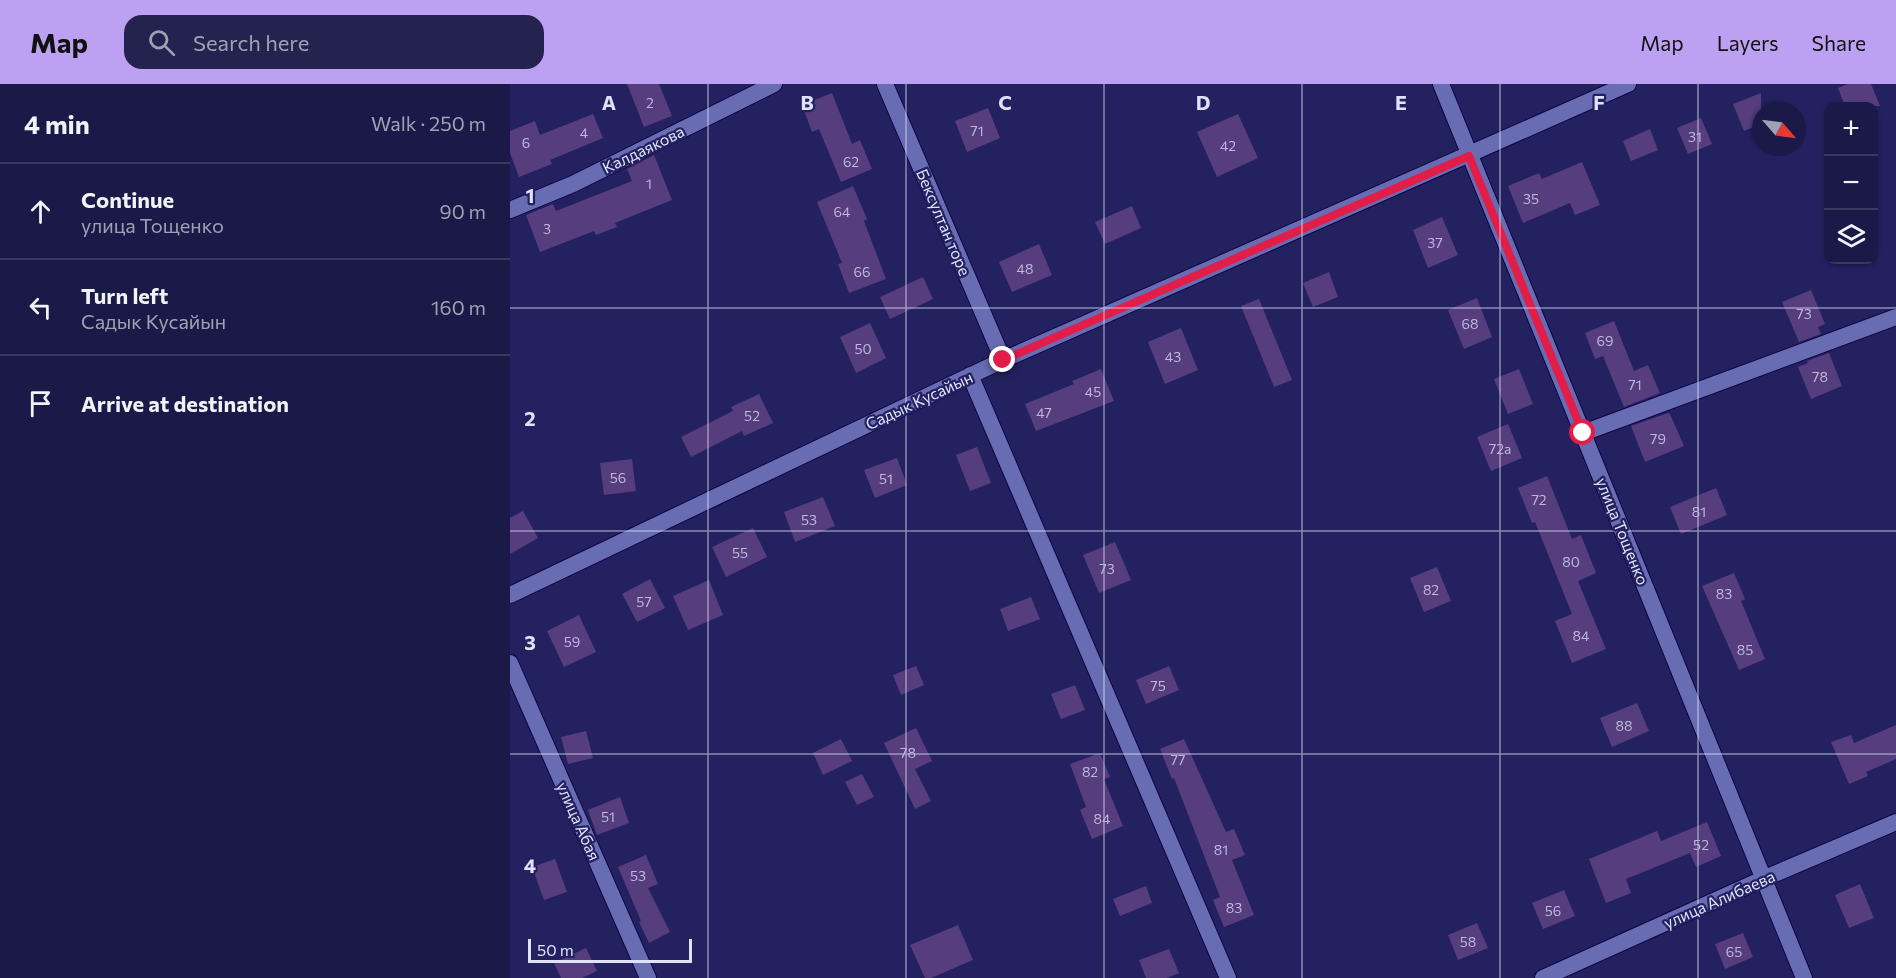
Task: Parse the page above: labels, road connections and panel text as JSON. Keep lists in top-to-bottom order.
{
  "streets": {
    "street": [
      "Калдаякова",
      "Бексултан торе",
      "Садык Кусайын",
      "улица Тощенко",
      "улица Абая",
      "улица Алибаева"
    ]
  },
  "crossings": [
    ["Бексултан торе", "Садык Кусайын"],
    ["Садык Кусайын", "улица Тощенко"],
    ["улица Тощенко", "улица Алибаева"]
  ],
  "house_numbers": [
    "2",
    "71",
    "4",
    "31",
    "6",
    "42",
    "62",
    "1",
    "35",
    "64",
    "3",
    "37",
    "48",
    "66",
    "73",
    "68",
    "69",
    "50",
    "43",
    "78",
    "71",
    "45",
    "47",
    "52",
    "79",
    "72а",
    "56",
    "51",
    "72",
    "81",
    "53",
    "55",
    "80",
    "73",
    "82",
    "83",
    "57",
    "84",
    "59",
    "85",
    "75",
    "88",
    "78",
    "77",
    "82",
    "51",
    "84",
    "52",
    "81",
    "53",
    "83",
    "56",
    "58",
    "65"
  ],
  "scale_bar": "50 m",
  "north": "bottom right",
  "page": {
    "header": "Map",
    "search": "Search here",
    "nav": ["Map", "Layers", "Share"],
    "heading": ["4 min", "Walk · 250 m"],
    "map_buttons": ["+", "−"],
    "list": [
      ["Continue", "улица Тощенко", "90 m"],
      ["Turn left", "Садык Кусайын", "160 m"],
      "Arrive at destination"
    ],
    "scale": "50 m"
  },
  "grid": {
    "columns": [
      "A",
      "B",
      "C",
      "D",
      "E",
      "F"
    ],
    "rows": [
      "1",
      "2",
      "3",
      "4"
    ]
  }
}
